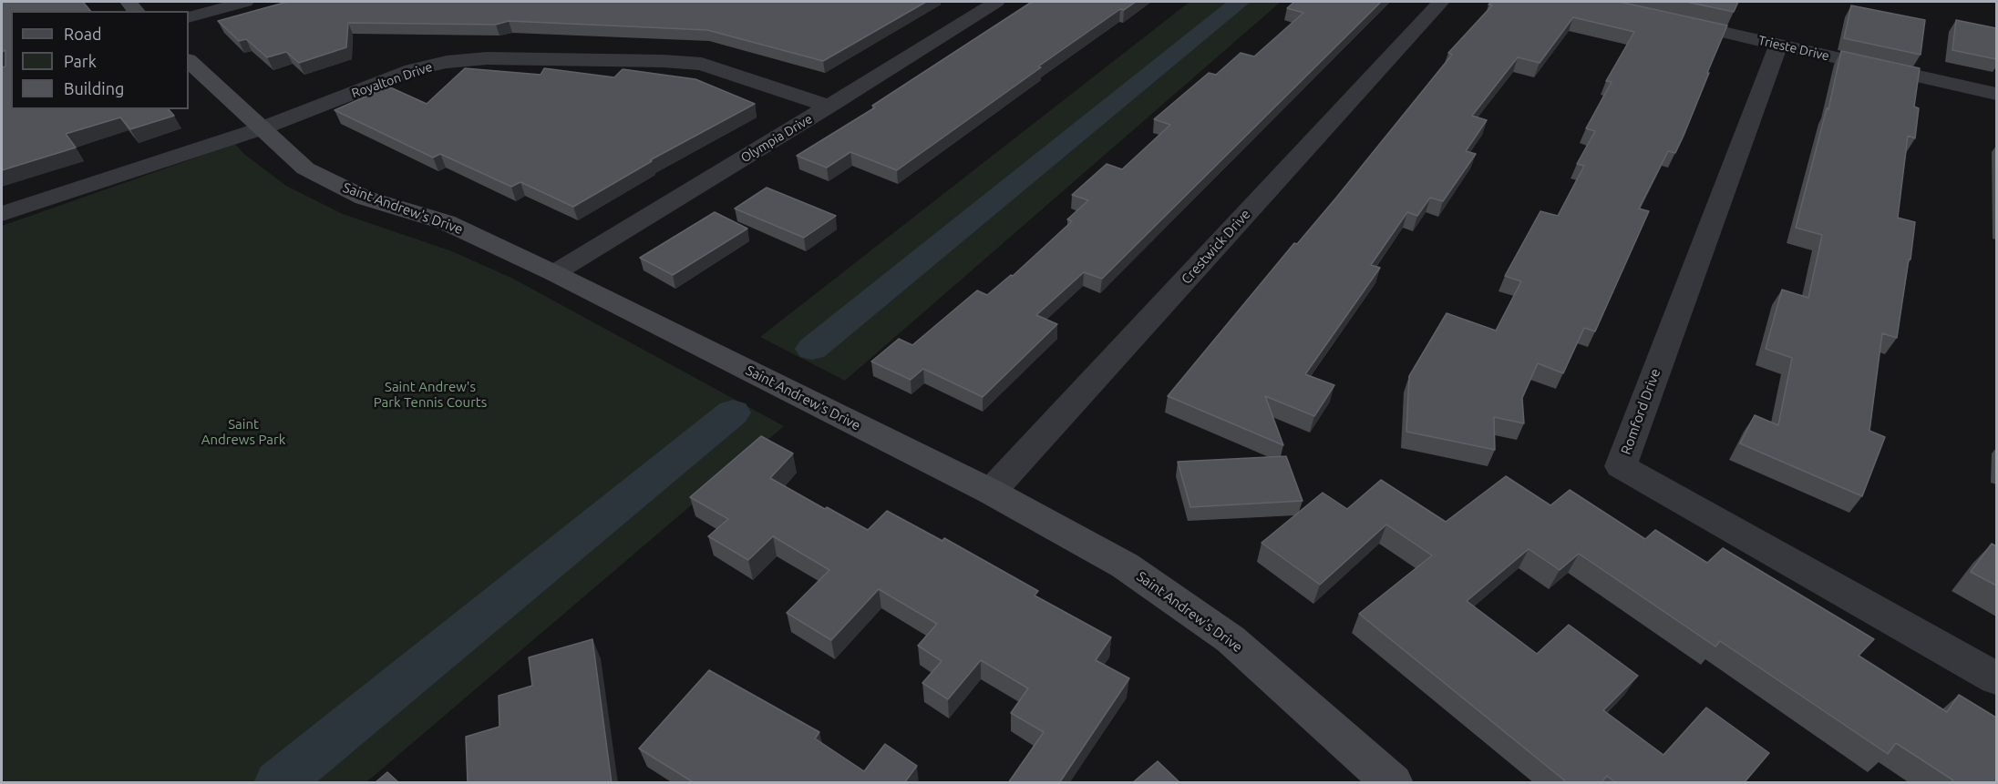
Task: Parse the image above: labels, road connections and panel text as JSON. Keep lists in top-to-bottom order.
{
  "streets": {
    "street": [
      "Trieste Drive",
      "Royalton Drive",
      "Olympia Drive",
      "Saint Andrew's Drive",
      "Crestwick Drive",
      "Romford Drive"
    ]
  },
  "crossings": [
    ["Trieste Drive", "Romford Drive"],
    ["Royalton Drive", "Olympia Drive"],
    ["Royalton Drive", "Saint Andrew's Drive"],
    ["Olympia Drive", "Saint Andrew's Drive"],
    ["Saint Andrew's Drive", "Crestwick Drive"]
  ],
  "parks": ["Saint Andrew's Park Tennis Courts", "Saint Andrews Park"],
  "legend": ["Road", "Park", "Building"]
}
